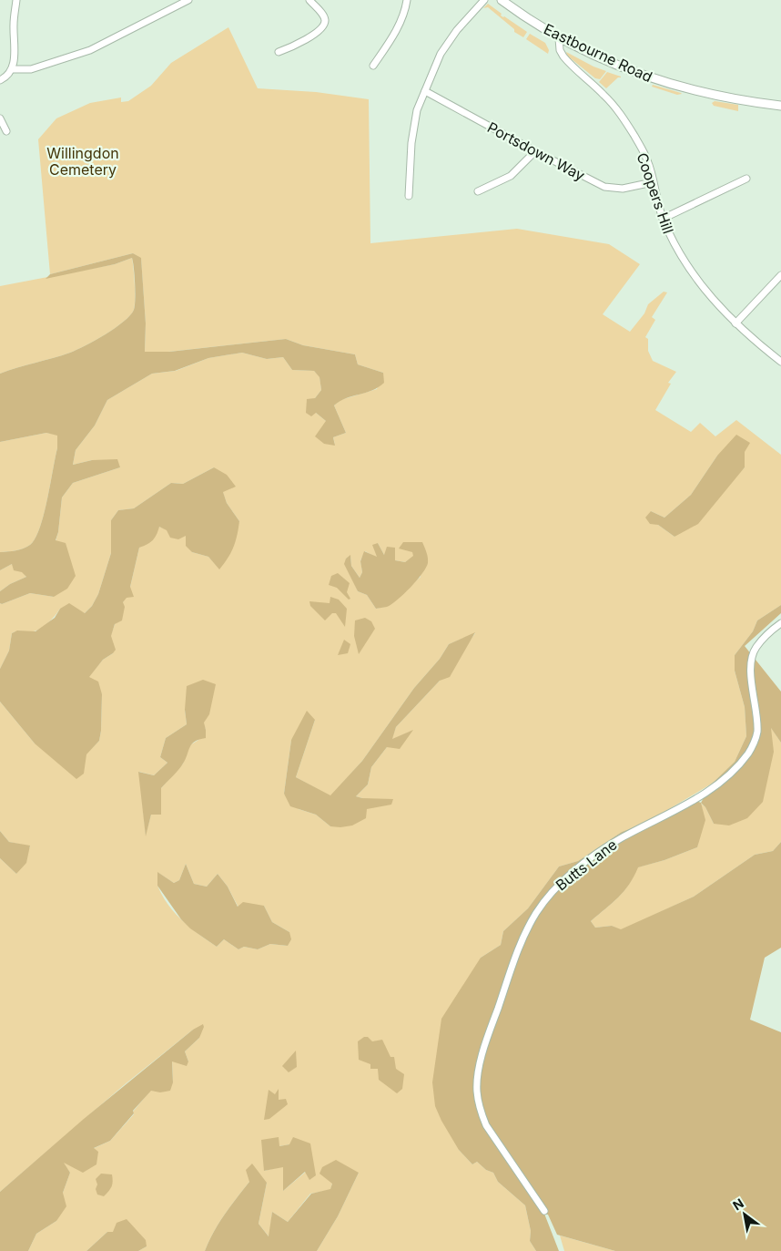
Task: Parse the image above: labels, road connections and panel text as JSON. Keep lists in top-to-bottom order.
{
  "streets": {
    "main road": ["Eastbourne Road"],
    "street": ["Portsdown Way", "Coopers Hill", "Butts Lane"]
  },
  "crossings": [
    ["Eastbourne Road", "Coopers Hill"],
    ["Portsdown Way", "Coopers Hill"]
  ],
  "parks": ["Willingdon Cemetery"],
  "north": "top left"
}
